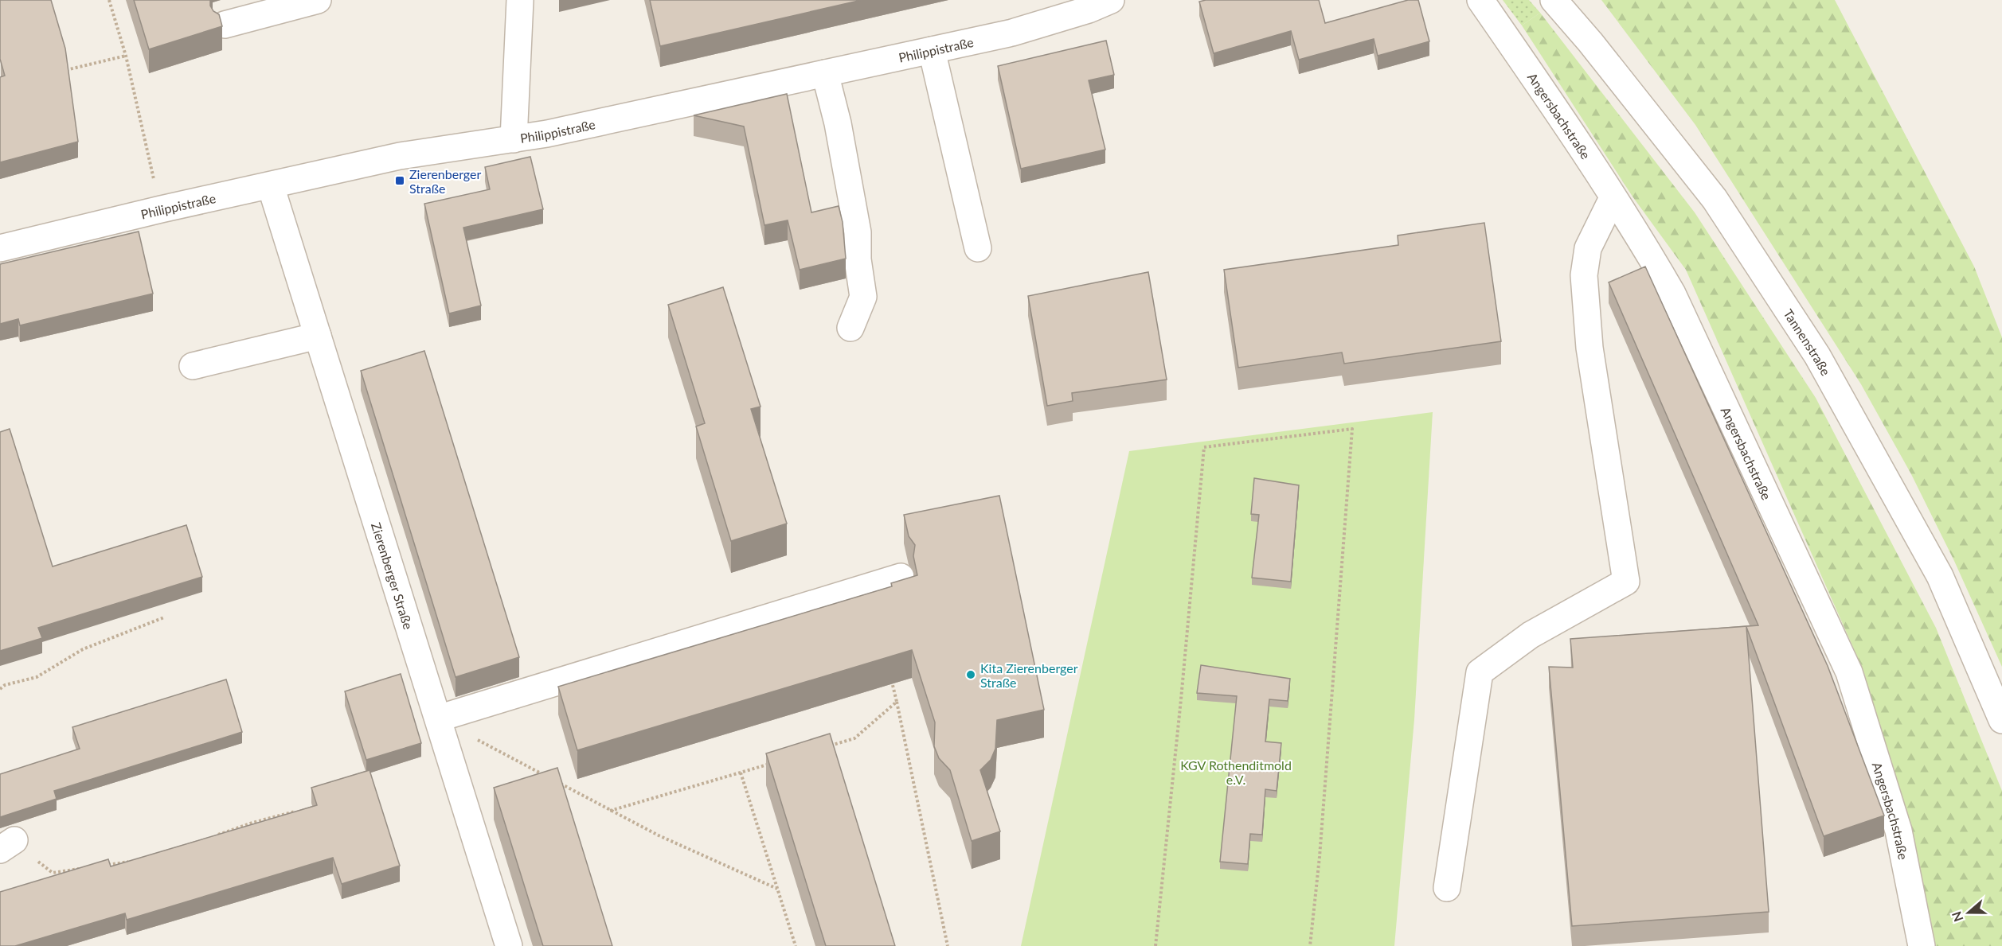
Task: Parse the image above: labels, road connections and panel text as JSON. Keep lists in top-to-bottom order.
{
  "streets": {
    "street": [
      "Philippistraße",
      "Angersbachstraße",
      "Tannenstraße",
      "Zierenberger Straße"
    ]
  },
  "crossings": [
    ["Philippistraße", "Zierenberger Straße"]
  ],
  "parks": ["KGV Rothenditmold e.V."],
  "places": {
    "transit": ["Zierenberger Straße"],
    "other": ["Kita Zierenberger Straße"]
  },
  "north": "left"
}
